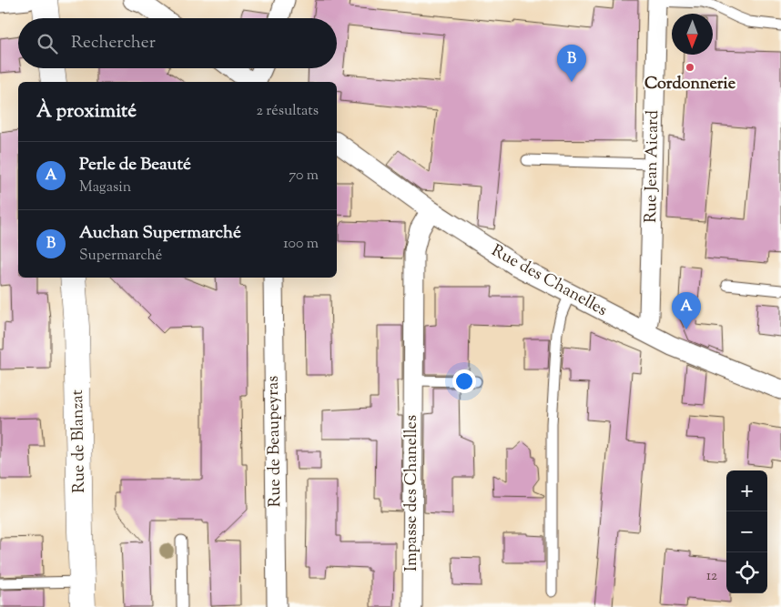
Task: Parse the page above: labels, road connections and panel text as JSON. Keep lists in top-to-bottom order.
{
  "streets": {
    "street": [
      "Rue Jean Aicard",
      "Rue des Chanelles",
      "Rue de Blanzat",
      "Rue de Beaupeyras",
      "Impasse des Chanelles"
    ]
  },
  "crossings": [
    ["Rue Jean Aicard", "Rue des Chanelles"],
    ["Rue des Chanelles", "Impasse des Chanelles"]
  ],
  "places": ["Cordonnerie"],
  "house_numbers": ["12"],
  "north": "bottom",
  "page": {
    "search": "Rechercher",
    "pins": ["B", "A"],
    "heading": ["À proximité", "2 résultats"],
    "list": [
      {
        "mark": "A",
        "name": "Perle de Beauté",
        "note": "Magasin",
        "value": "70 m"
      },
      {
        "mark": "B",
        "name": "Auchan Supermarché",
        "note": "Supermarché",
        "value": "100 m"
      }
    ],
    "map_buttons": ["+", "−"]
  }
}
